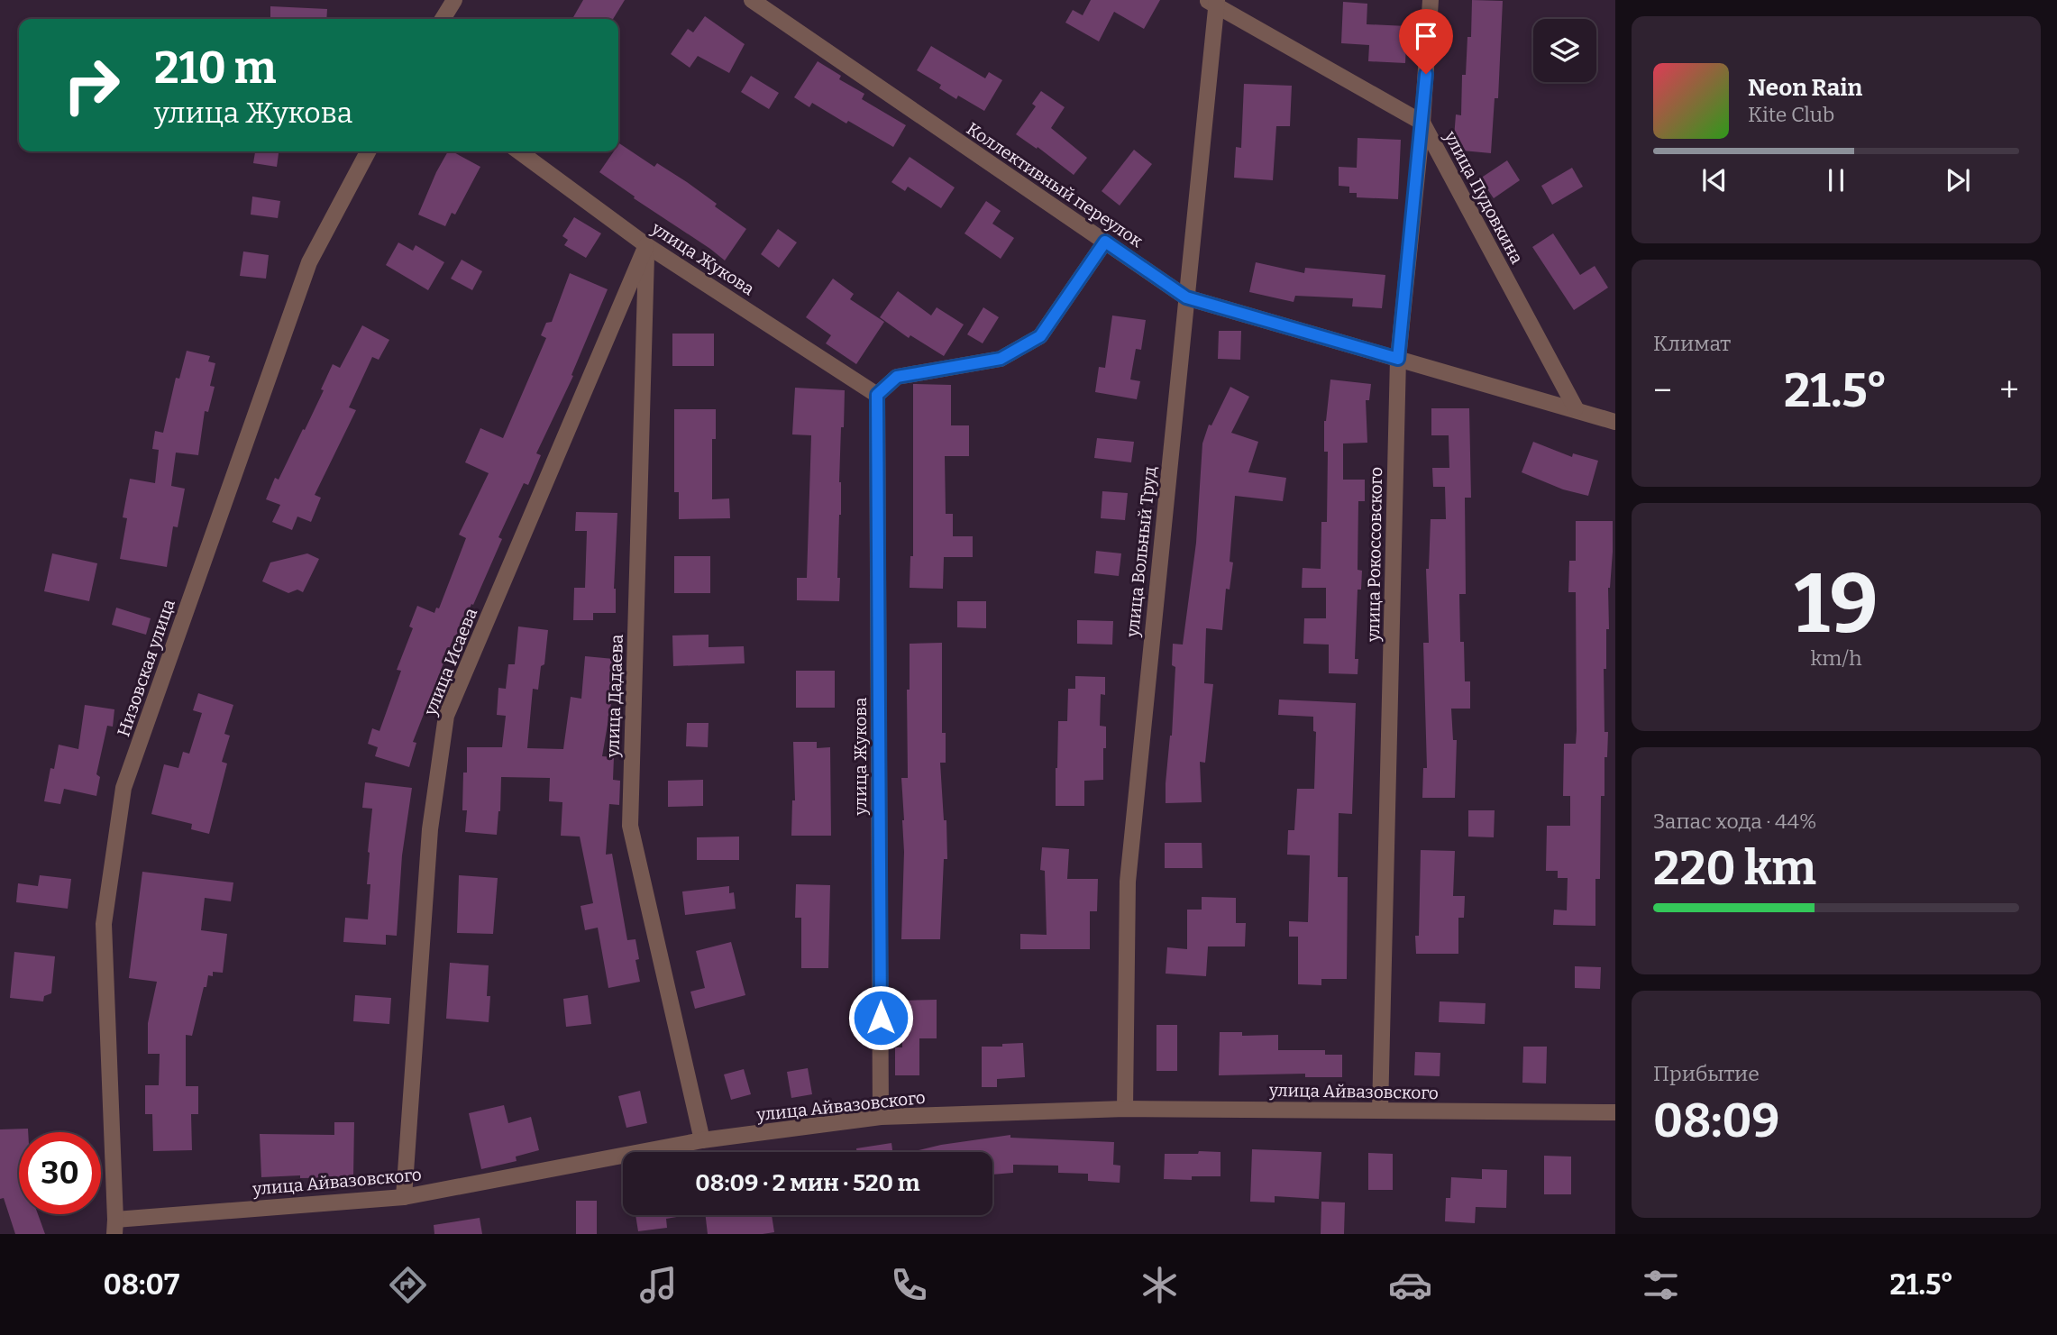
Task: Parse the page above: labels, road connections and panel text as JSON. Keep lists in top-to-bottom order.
{
  "streets": {
    "street": [
      "Коллективный переулок",
      "улица Пудовкина",
      "улица Жукова",
      "улица Вольный Труд",
      "улица Рокоссовского",
      "улица Исаева",
      "Низовская улица",
      "улица Дадаева",
      "улица Айвазовского"
    ]
  },
  "crossings": [
    ["Коллективный переулок", "улица Пудовкина"],
    ["Коллективный переулок", "улица Вольный Труд"],
    ["Коллективный переулок", "улица Рокоссовского"],
    ["улица Пудовкина", "улица Вольный Труд"],
    ["улица Пудовкина", "улица Рокоссовского"],
    ["улица Жукова", "улица Исаева"],
    ["улица Жукова", "улица Дадаева"],
    ["улица Жукова", "улица Айвазовского"],
    ["улица Вольный Труд", "улица Айвазовского"],
    ["улица Рокоссовского", "улица Айвазовского"],
    ["улица Исаева", "улица Дадаева"],
    ["улица Исаева", "улица Айвазовского"],
    ["Низовская улица", "улица Айвазовского"],
    ["улица Дадаева", "улица Айвазовского"]
  ],
  "page": {
    "turn": ["210 m", "улица Жукова"],
    "song": ["Neon Rain", "Kite Club"],
    "tile": [
      "Климат",
      ["19", "km/h"],
      ["Запас хода · 44%", "220 km"],
      ["Прибытие", "08:09"]
    ],
    "heat": ["−", "21.5°", "+"],
    "limit": "30",
    "trip": "08:09 · 2 мин · 520 m",
    "tabs": ["08:07", "21.5°"]
  }
}
